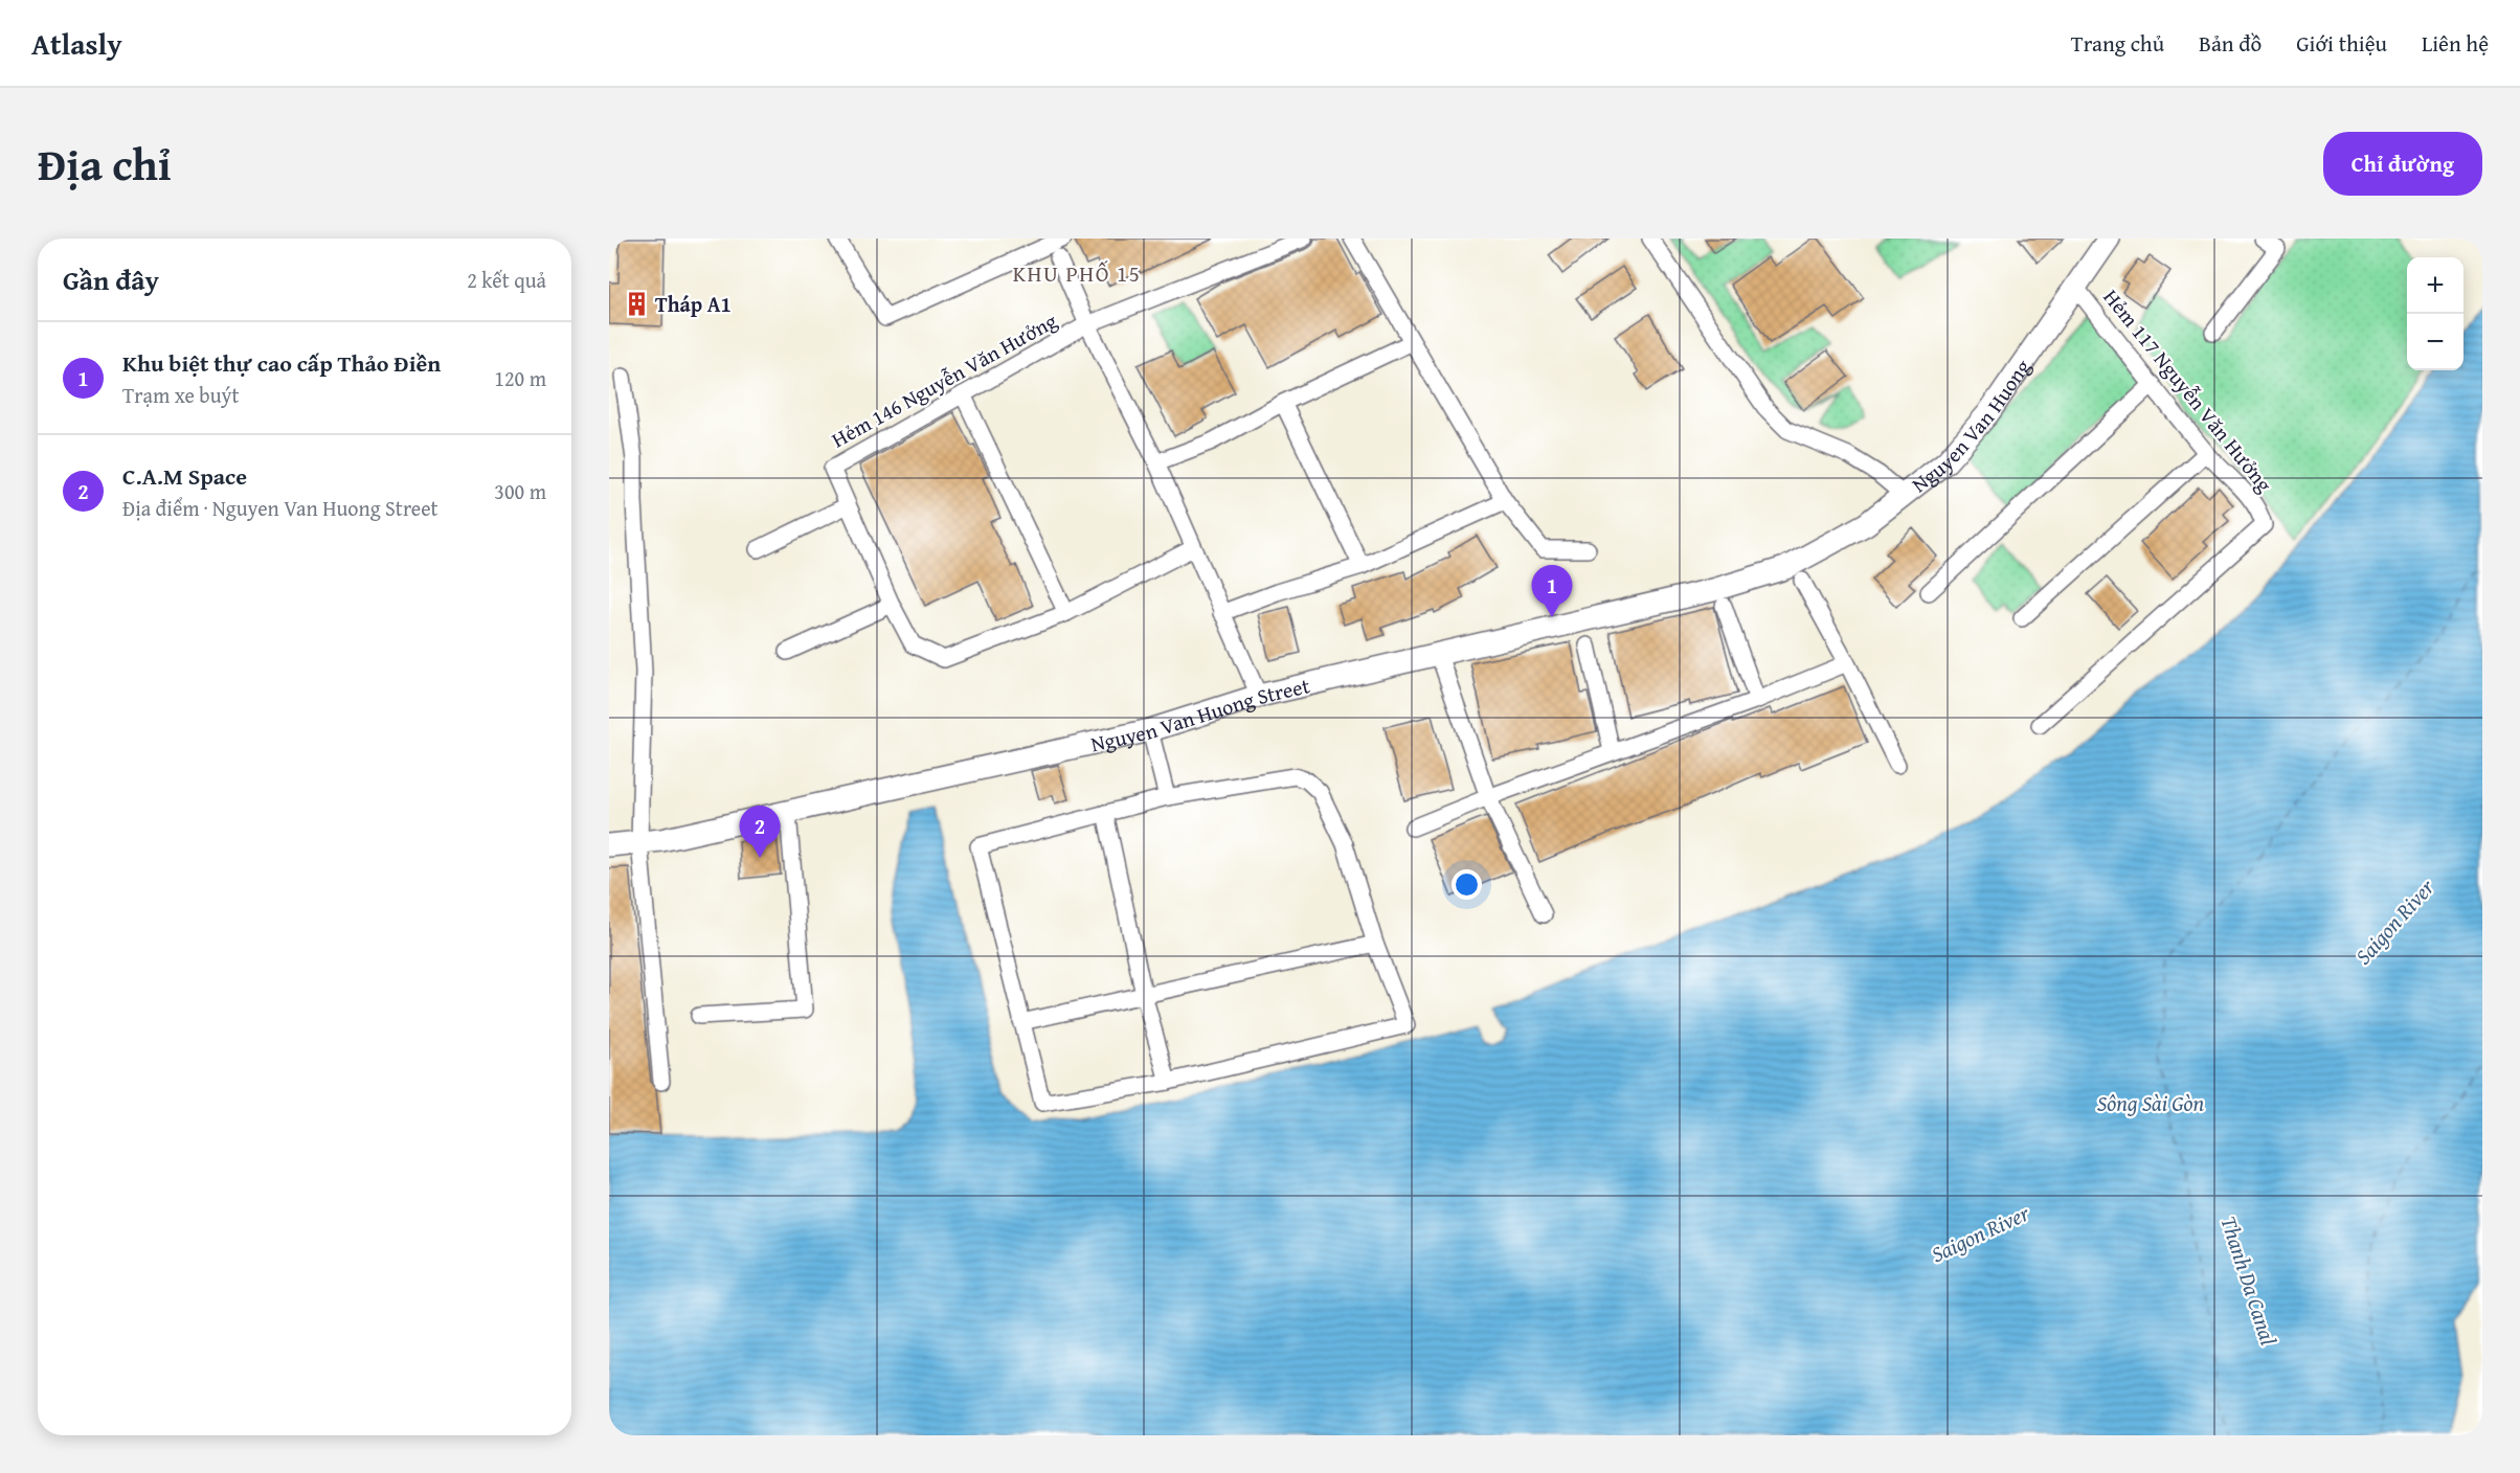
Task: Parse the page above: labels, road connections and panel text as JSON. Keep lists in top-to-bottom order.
{
  "streets": {
    "main road": ["Nguyen Van Huong", "Nguyen Van Huong Street"],
    "street": ["Hẻm 146 Nguyễn Văn Hưởng", "Hẻm 117 Nguyễn Văn Hưởng"]
  },
  "crossings": [
    ["Hẻm 146 Nguyễn Văn Hưởng", "Nguyen Van Huong Street"],
    ["Hẻm 117 Nguyễn Văn Hưởng", "Nguyen Van Huong"],
    ["Nguyen Van Huong", "Nguyen Van Huong Street"]
  ],
  "districts": ["KHU PHỐ 15"],
  "water": ["Saigon River", "Sông Sài Gòn", "Thanh Da Canal"],
  "places": {
    "building": ["Tháp A1"]
  },
  "page": {
    "header": "Atlasly",
    "nav": [
      "Trang chủ",
      "Bản đồ",
      "Giới thiệu",
      "Liên hệ"
    ],
    "title": "Địa chỉ",
    "buttons": "Chỉ đường",
    "heading": ["Gần đây", "2 kết quả"],
    "map_buttons": ["+", "−"],
    "list": [
      {
        "mark": "1",
        "name": "Khu biệt thự cao cấp Thảo Điền",
        "note": "Trạm xe buýt",
        "value": "120 m"
      },
      {
        "mark": "2",
        "name": "C.A.M Space",
        "note": "Địa điểm · Nguyen Van Huong Street",
        "value": "300 m"
      }
    ],
    "pins": ["1", "2"]
  }
}
